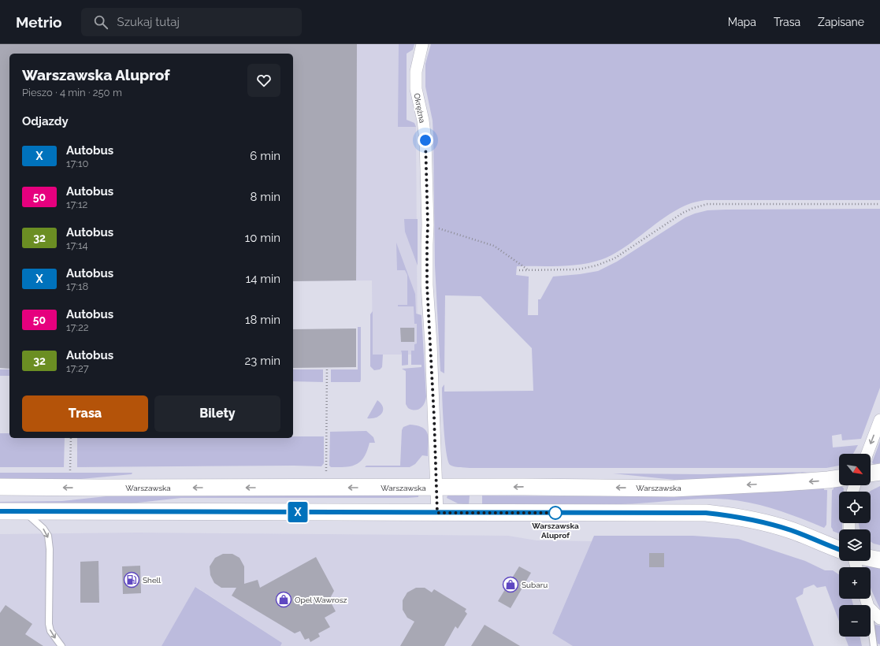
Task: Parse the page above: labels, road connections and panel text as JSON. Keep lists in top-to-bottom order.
{
  "streets": {
    "main road": ["Warszawska"],
    "street": ["Okrężna"]
  },
  "crossings": [
    ["Okrężna", "Warszawska"]
  ],
  "places": {
    "other": ["Warszawska Aluprof"],
    "fuel station": ["Shell"],
    "shop": ["Subaru", "Opel Wawrosz"]
  },
  "lines": ["bus line X"],
  "north": "bottom right",
  "page": {
    "header": "Metrio",
    "search": "Szukaj tutaj",
    "nav": ["Mapa", "Trasa", "Zapisane"],
    "on_map": "X",
    "heading": [
      ["Warszawska Aluprof", "Pieszo · 4 min · 250 m"],
      "Odjazdy"
    ],
    "list": [
      {
        "mark": "X",
        "name": "Autobus",
        "note": "17:10",
        "value": "6 min"
      },
      {
        "mark": "50",
        "name": "Autobus",
        "note": "17:12",
        "value": "8 min"
      },
      {
        "mark": "32",
        "name": "Autobus",
        "note": "17:14",
        "value": "10 min"
      },
      {
        "mark": "X",
        "name": "Autobus",
        "note": "17:18",
        "value": "14 min"
      },
      {
        "mark": "50",
        "name": "Autobus",
        "note": "17:22",
        "value": "18 min"
      },
      {
        "mark": "32",
        "name": "Autobus",
        "note": "17:27",
        "value": "23 min"
      }
    ],
    "buttons": ["Trasa", "Bilety"],
    "map_buttons": ["+", "−"]
  }
}
